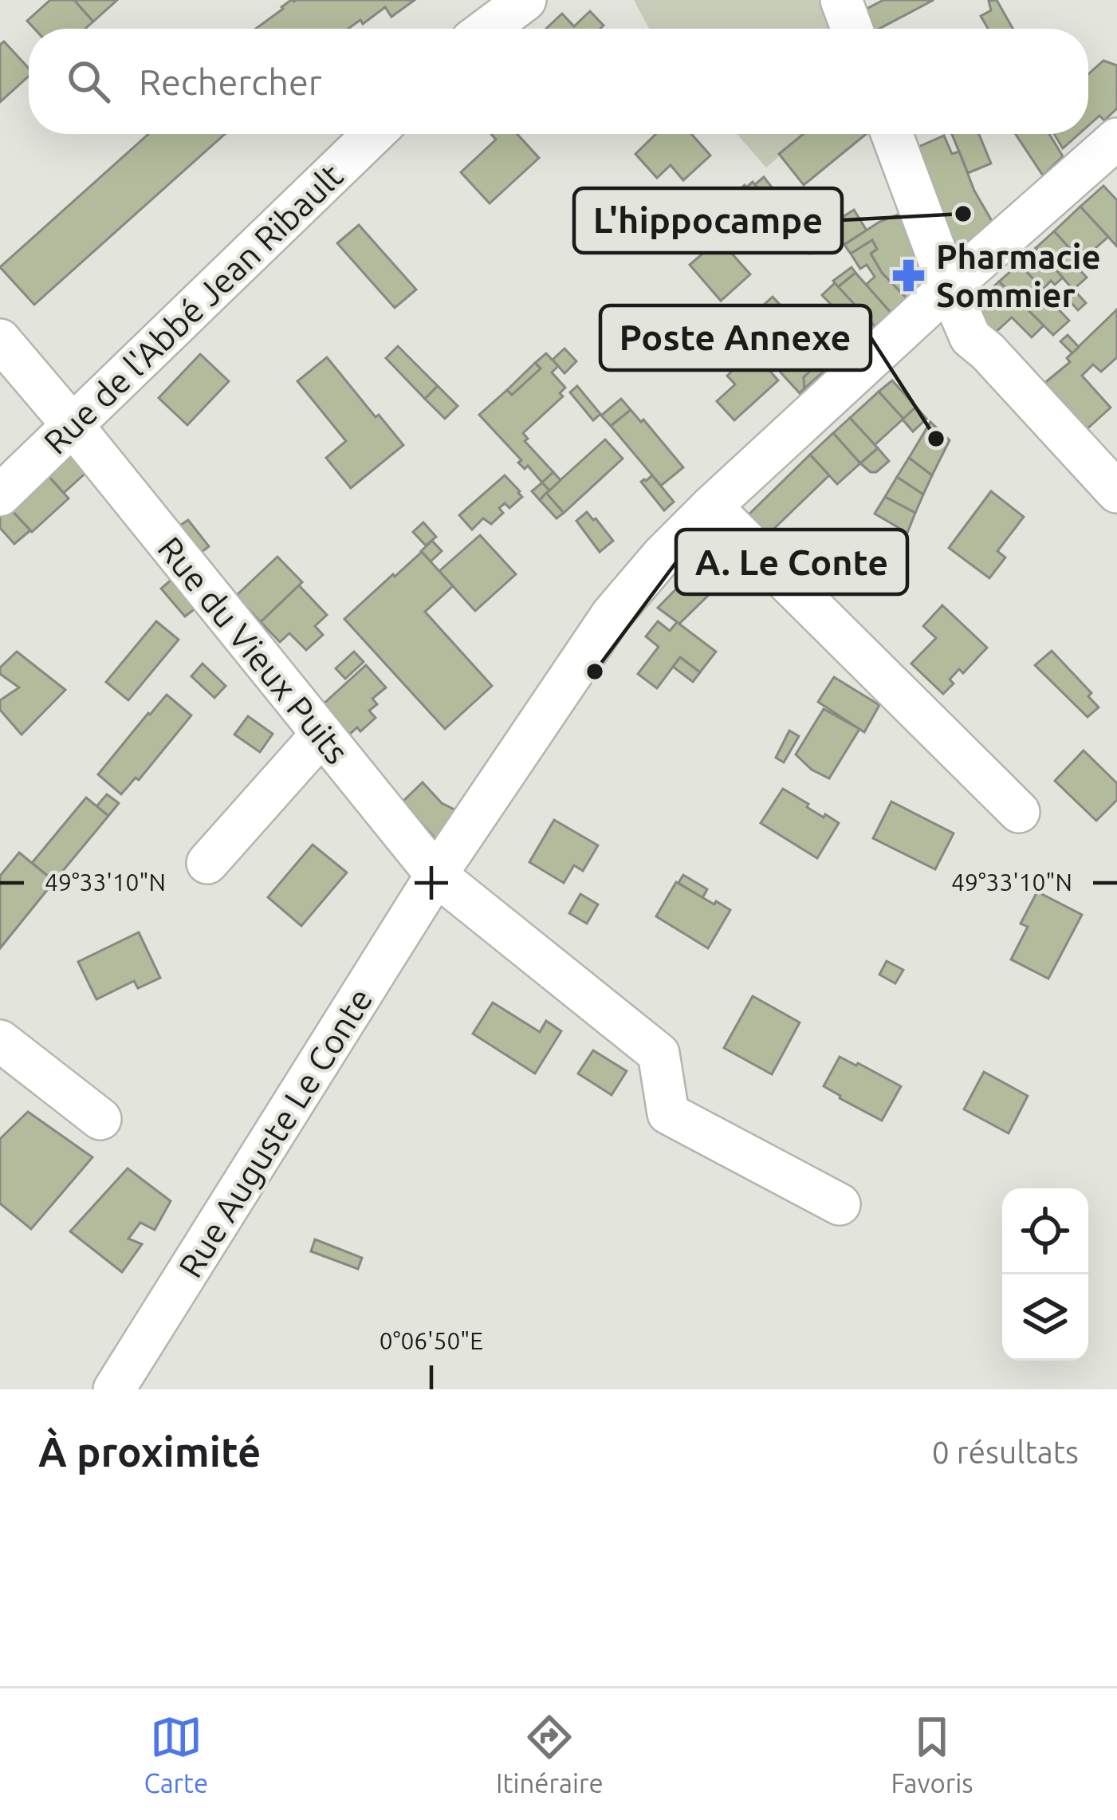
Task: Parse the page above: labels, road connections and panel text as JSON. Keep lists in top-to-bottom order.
{
  "streets": {
    "street": ["Rue de l'Abbé Jean Ribault", "Rue du Vieux Puits", "Rue Auguste Le Conte"]
  },
  "crossings": [
    ["Rue de l'Abbé Jean Ribault", "Rue du Vieux Puits"],
    ["Rue du Vieux Puits", "Rue Auguste Le Conte"]
  ],
  "places": {
    "other": ["L'hippocampe", "Poste Annexe", "A. Le Conte"],
    "pharmacy": ["Pharmacie Sommier"]
  },
  "page": {
    "search": "Rechercher",
    "heading": ["À proximité", "0 résultats"],
    "nav": ["Carte", "Itinéraire", "Favoris"]
  },
  "coordinates": ["49°33'10\"N", "0°06'50\"E"]
}
